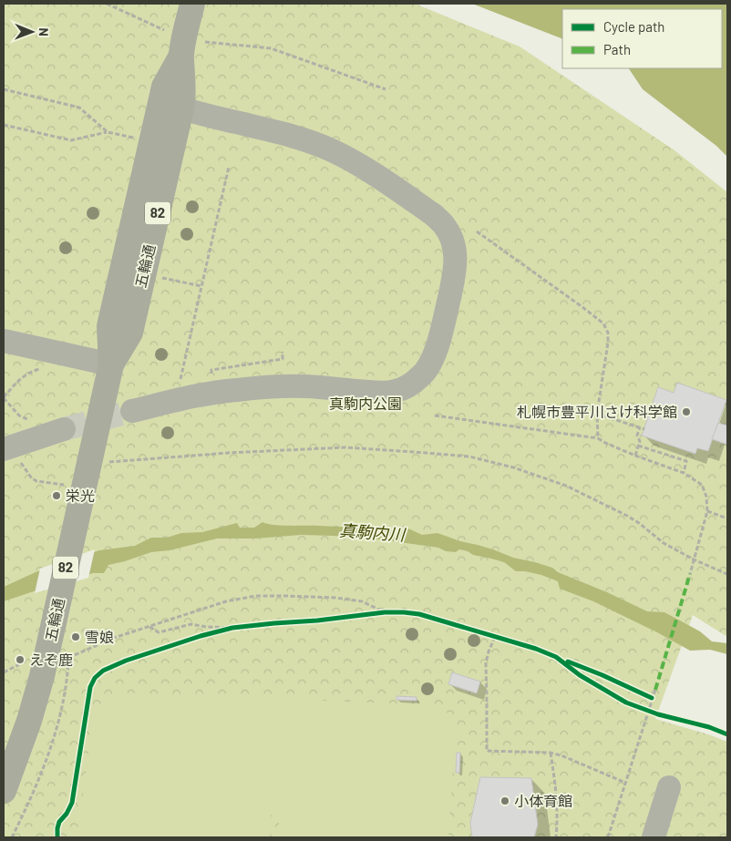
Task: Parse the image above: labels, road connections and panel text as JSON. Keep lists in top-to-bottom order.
{
  "streets": {
    "main road": ["82", "五輪通"]
  },
  "water": ["真駒内川"],
  "parks": ["真駒内公園"],
  "places": [
    "札幌市豊平川さけ科学館",
    "栄光",
    "雪娘",
    "えぞ鹿",
    "小体育館"
  ],
  "legend": ["Cycle path", "Path"],
  "north": "right"
}
